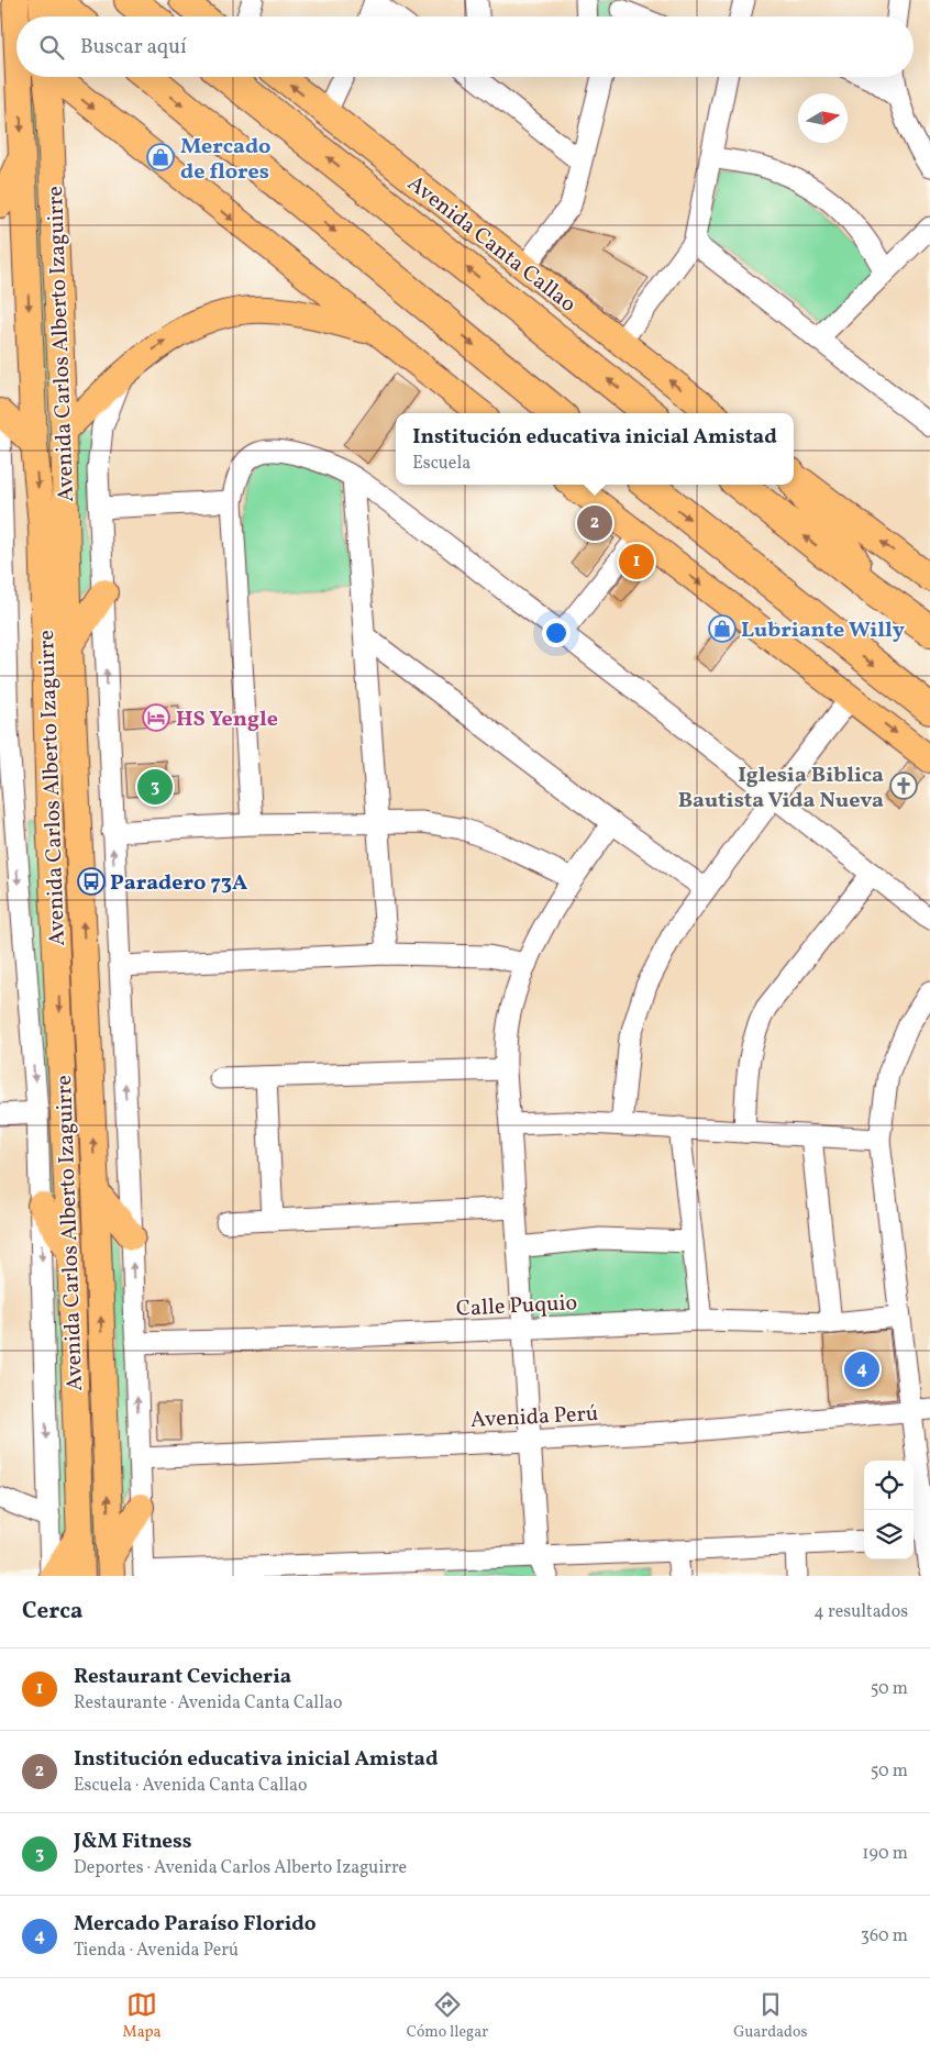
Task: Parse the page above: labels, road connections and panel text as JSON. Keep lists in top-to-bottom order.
{
  "streets": {
    "highway": ["Avenida Canta Callao"],
    "main road": ["Avenida Carlos Alberto Izaguirre"],
    "street": ["Calle Puquio", "Avenida Perú"]
  },
  "crossings": [
    ["Avenida Carlos Alberto Izaguirre", "Calle Puquio"],
    ["Avenida Carlos Alberto Izaguirre", "Avenida Perú"]
  ],
  "places": {
    "shop": ["Mercado de flores", "Lubriante Willy"],
    "hotel": ["HS Yengle"],
    "church": ["Iglesia Biblica Bautista Vida Nueva"],
    "bus stop": ["Paradero 73A"]
  },
  "north": "right",
  "page": {
    "search": "Buscar aquí",
    "popup": ["Institución educativa inicial Amistad", "Escuela"],
    "pins": [
      "2",
      "1",
      "3",
      "4"
    ],
    "heading": ["Cerca", "4 resultados"],
    "list": [
      {
        "mark": "1",
        "name": "Restaurant Cevicheria",
        "note": "Restaurante · Avenida Canta Callao",
        "value": "50 m"
      },
      {
        "mark": "2",
        "name": "Institución educativa inicial Amistad",
        "note": "Escuela · Avenida Canta Callao",
        "value": "50 m"
      },
      {
        "mark": "3",
        "name": "J&M Fitness",
        "note": "Deportes · Avenida Carlos Alberto Izaguirre",
        "value": "190 m"
      },
      {
        "mark": "4",
        "name": "Mercado Paraíso Florido",
        "note": "Tienda · Avenida Perú",
        "value": "360 m"
      }
    ],
    "nav": ["Mapa", "Cómo llegar", "Guardados"]
  }
}
